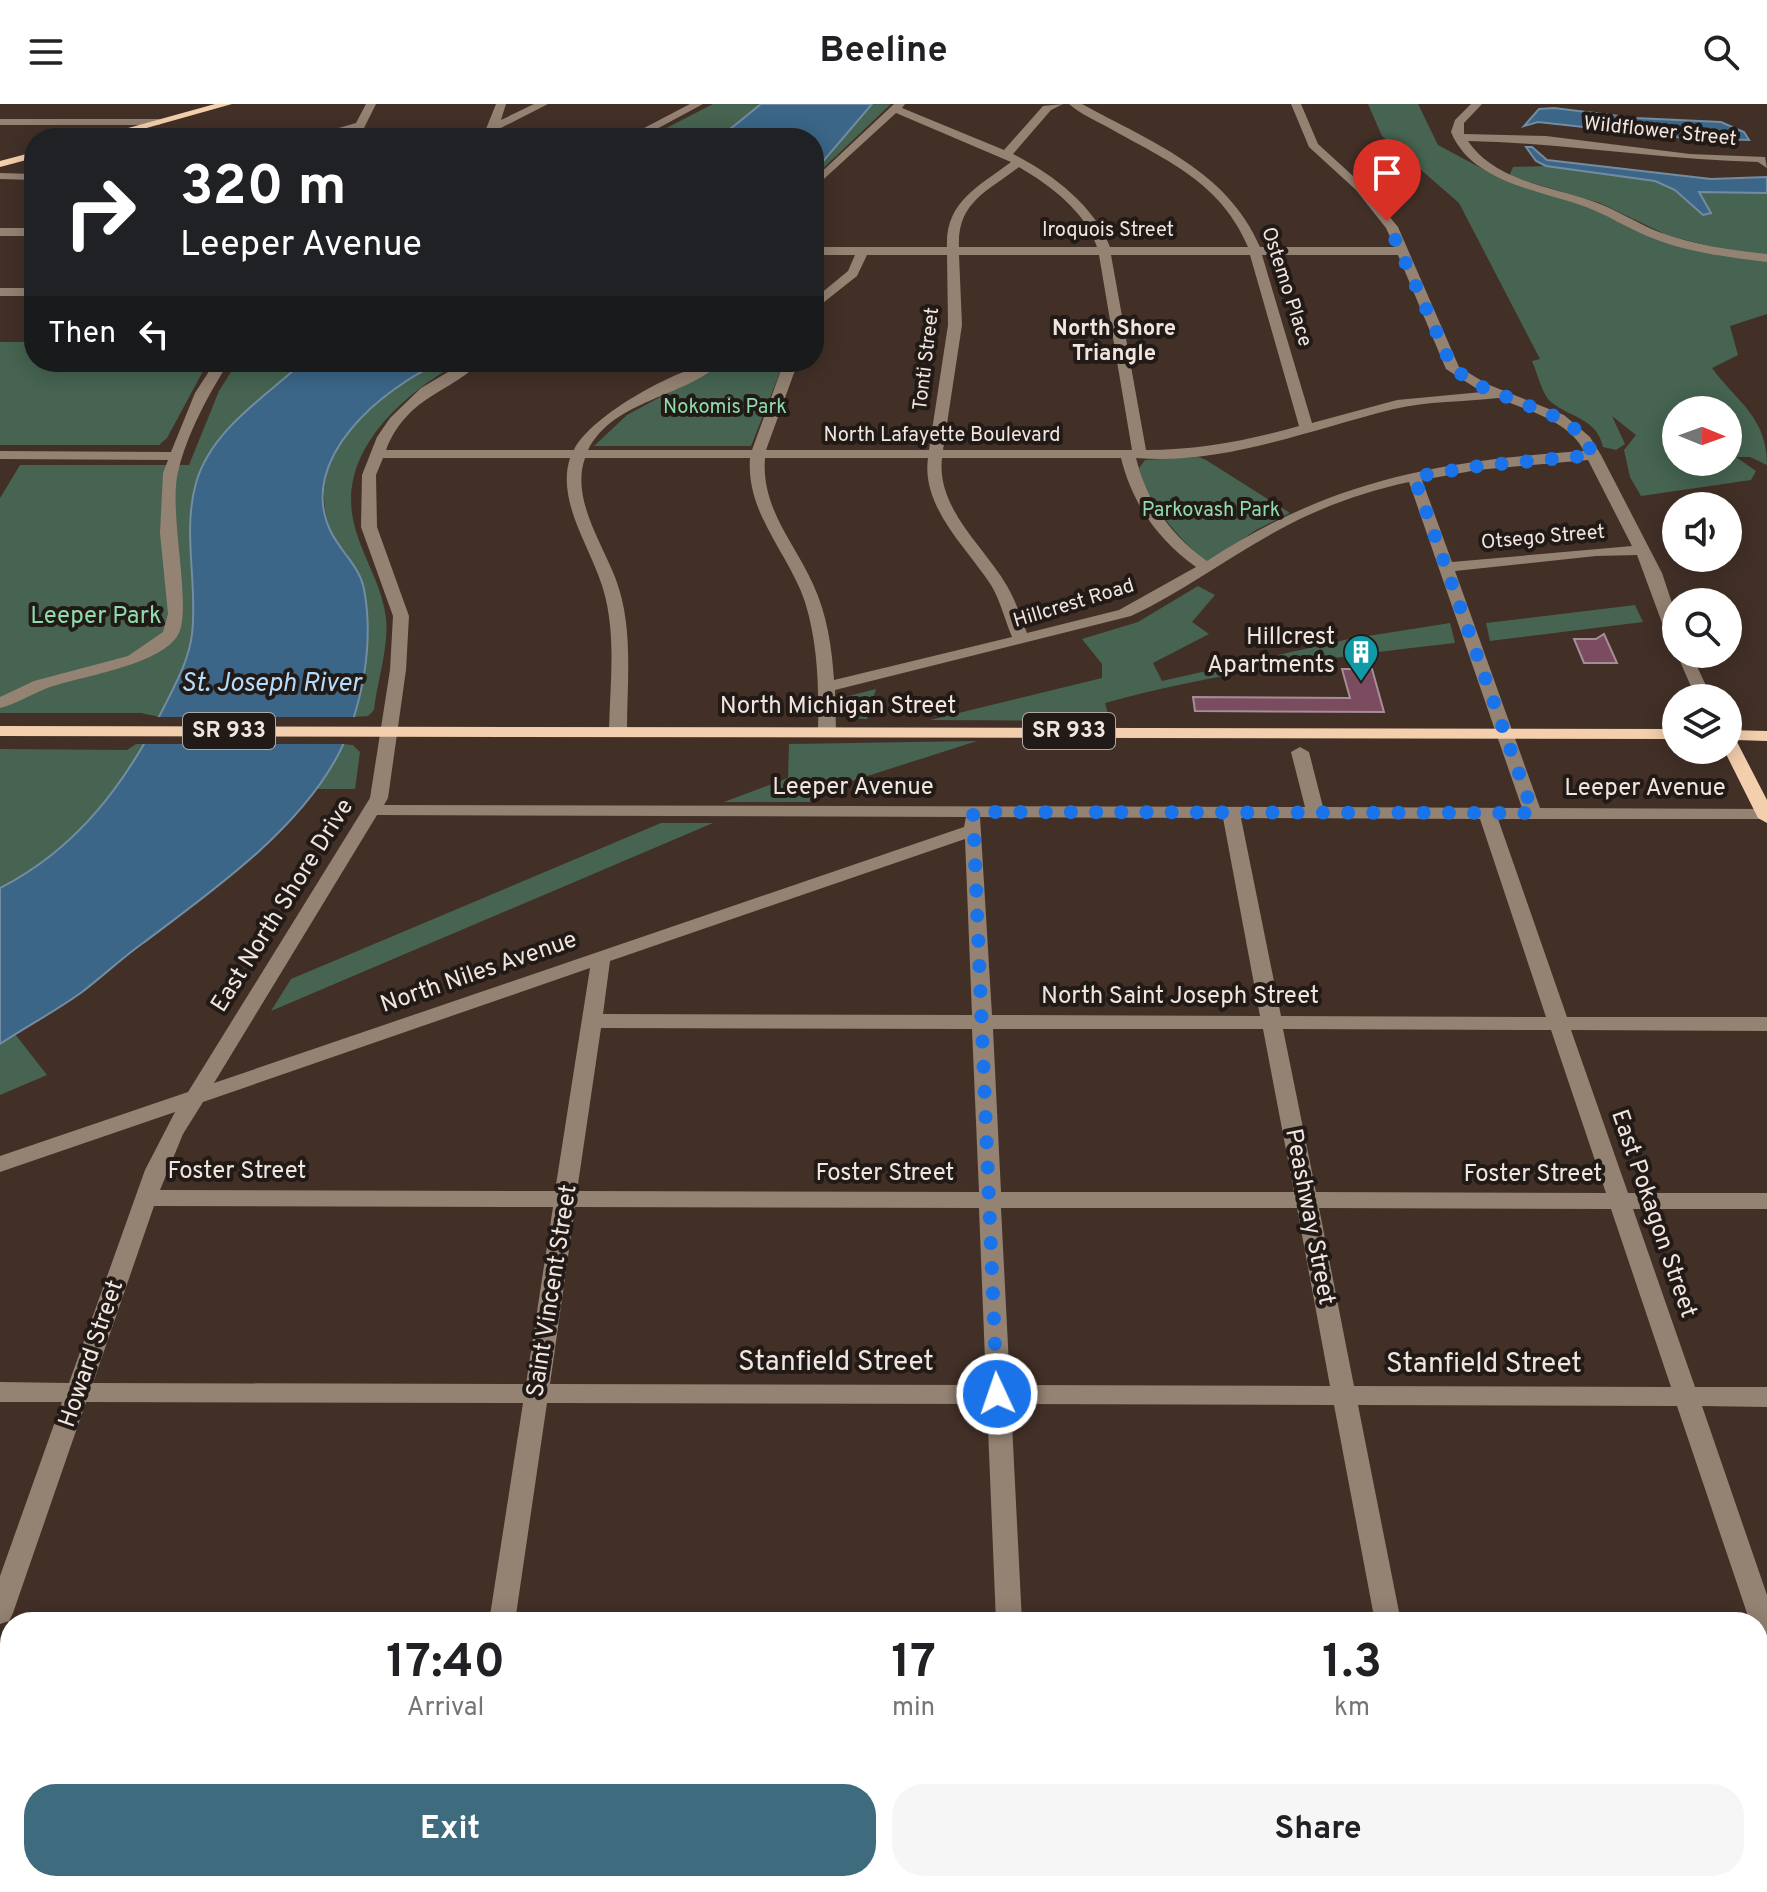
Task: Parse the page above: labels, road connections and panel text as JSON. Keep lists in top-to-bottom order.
{
  "streets": {
    "main road": ["North Michigan Street", "SR 933"],
    "street": [
      "Wildflower Street",
      "Iroquois Street",
      "Ostemo Place",
      "Tonti Street",
      "North Lafayette Boulevard",
      "Otsego Street",
      "Hillcrest Road",
      "Leeper Avenue",
      "East North Shore Drive",
      "North Niles Avenue",
      "North Saint Joseph Street",
      "Foster Street",
      "East Pokagon Street",
      "Peashway Street",
      "Saint Vincent Street",
      "Howard Street",
      "Stanfield Street"
    ]
  },
  "crossings": [
    ["Iroquois Street", "Ostemo Place"],
    ["Iroquois Street", "Tonti Street"],
    ["Ostemo Place", "North Lafayette Boulevard"],
    ["Tonti Street", "North Lafayette Boulevard"],
    ["Tonti Street", "Hillcrest Road"],
    ["North Lafayette Boulevard", "East North Shore Drive"],
    ["North Michigan Street", "East North Shore Drive"],
    ["Leeper Avenue", "East North Shore Drive"],
    ["Leeper Avenue", "North Niles Avenue"],
    ["Leeper Avenue", "East Pokagon Street"],
    ["Leeper Avenue", "Peashway Street"],
    ["East North Shore Drive", "North Niles Avenue"],
    ["East North Shore Drive", "Howard Street"],
    ["North Niles Avenue", "Saint Vincent Street"],
    ["North Niles Avenue", "Howard Street"],
    ["North Saint Joseph Street", "East Pokagon Street"],
    ["North Saint Joseph Street", "Peashway Street"],
    ["North Saint Joseph Street", "Saint Vincent Street"],
    ["Foster Street", "East Pokagon Street"],
    ["Foster Street", "Peashway Street"],
    ["Foster Street", "Saint Vincent Street"],
    ["Foster Street", "Howard Street"],
    ["East Pokagon Street", "Stanfield Street"],
    ["Peashway Street", "Stanfield Street"],
    ["Saint Vincent Street", "Stanfield Street"],
    ["Howard Street", "Stanfield Street"]
  ],
  "districts": ["North Shore Triangle"],
  "water": ["St. Joseph River"],
  "parks": ["Nokomis Park", "Parkovash Park", "Leeper Park"],
  "places": {
    "building": ["Hillcrest Apartments"]
  },
  "north": "right",
  "page": {
    "header": "Beeline",
    "turn": ["320 m", "Leeper Avenue"],
    "then": "Then",
    "eta": [
      "17:40",
      "Arrival",
      "17",
      "min",
      "1.3",
      "km"
    ],
    "buttons": ["Exit", "Share"]
  }
}
